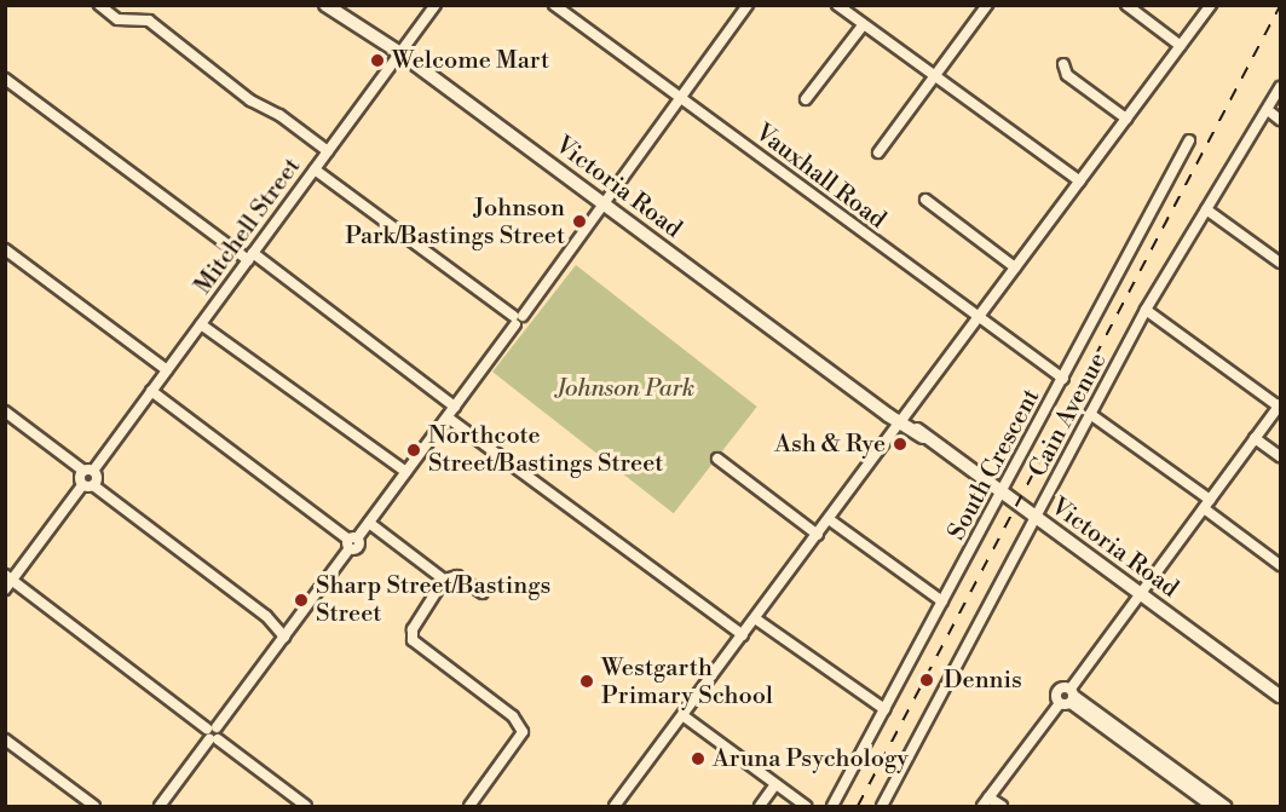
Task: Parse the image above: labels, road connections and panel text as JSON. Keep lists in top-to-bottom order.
{
  "streets": {
    "street": [
      "Vauxhall Road",
      "Victoria Road",
      "Mitchell Street",
      "Cain Avenue",
      "South Crescent"
    ]
  },
  "crossings": [
    ["Vauxhall Road", "South Crescent"],
    ["Victoria Road", "Mitchell Street"],
    ["Victoria Road", "Cain Avenue"],
    ["Victoria Road", "South Crescent"]
  ],
  "parks": ["Johnson Park"],
  "places": [
    "Welcome Mart",
    "Johnson Park/Bastings Street",
    "Ash & Rye",
    "Northcote Street/Bastings Street",
    "Sharp Street/Bastings Street",
    "Dennis",
    "Westgarth Primary School",
    "Aruna Psychology"
  ]
}
